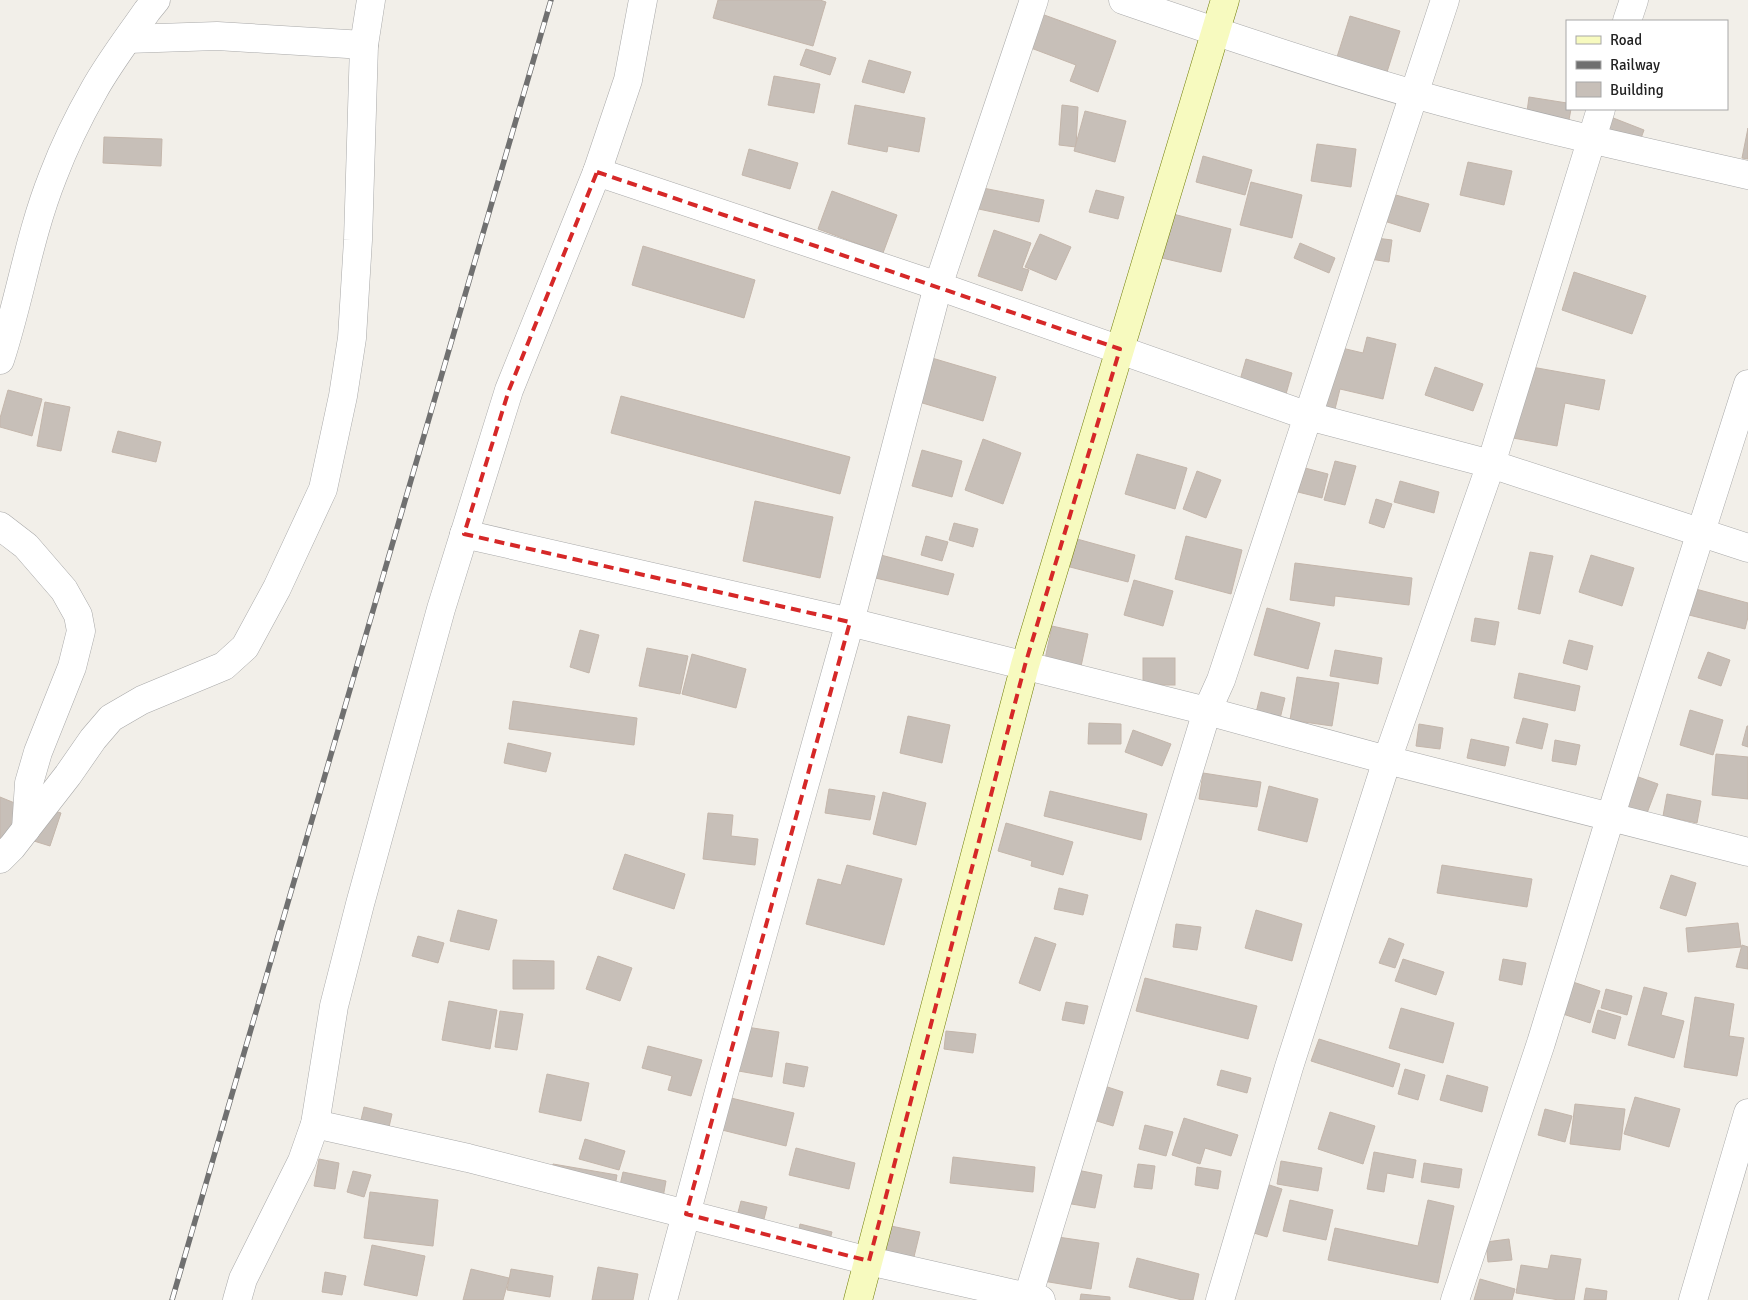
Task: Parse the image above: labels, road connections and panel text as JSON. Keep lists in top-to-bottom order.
{
  "legend": ["Road", "Railway", "Building"]
}
